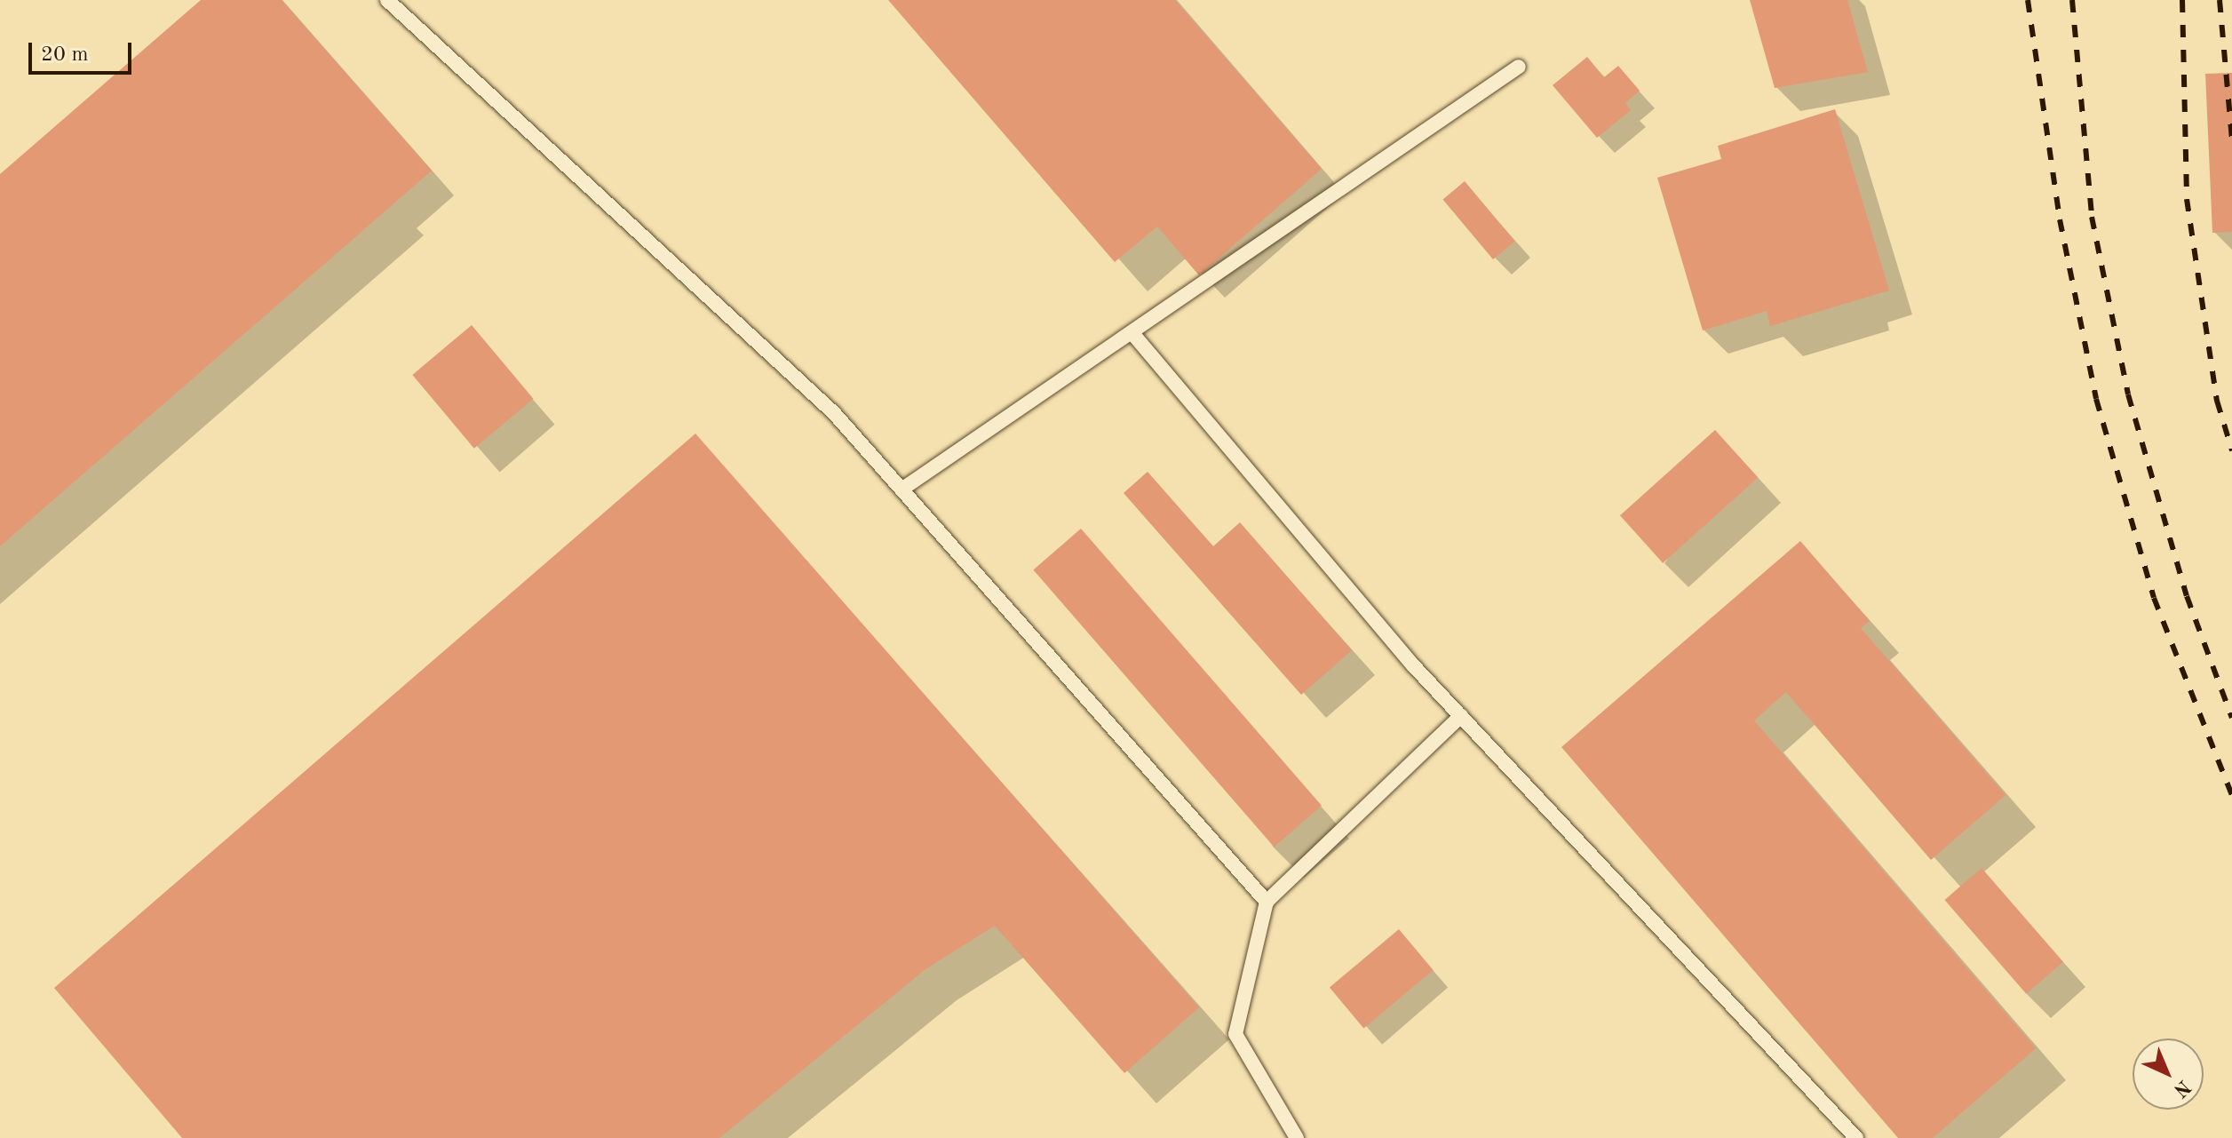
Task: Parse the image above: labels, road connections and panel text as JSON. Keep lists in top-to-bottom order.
{
  "scale_bar": "20 m",
  "north": "bottom right"
}
